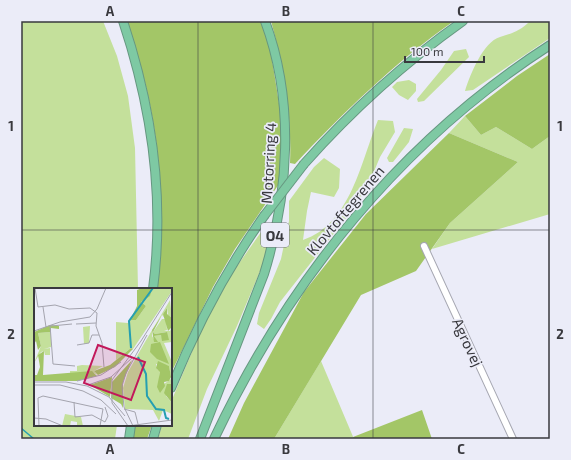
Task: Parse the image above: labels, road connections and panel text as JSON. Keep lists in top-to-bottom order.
{
  "streets": {
    "highway": ["Motorring 4", "Klovtoftegrenen", "O4"],
    "street": ["Agrovej"]
  },
  "scale_bar": "100 m",
  "grid": {
    "columns": ["A", "B", "C"],
    "rows": ["1", "2"]
  }
}
